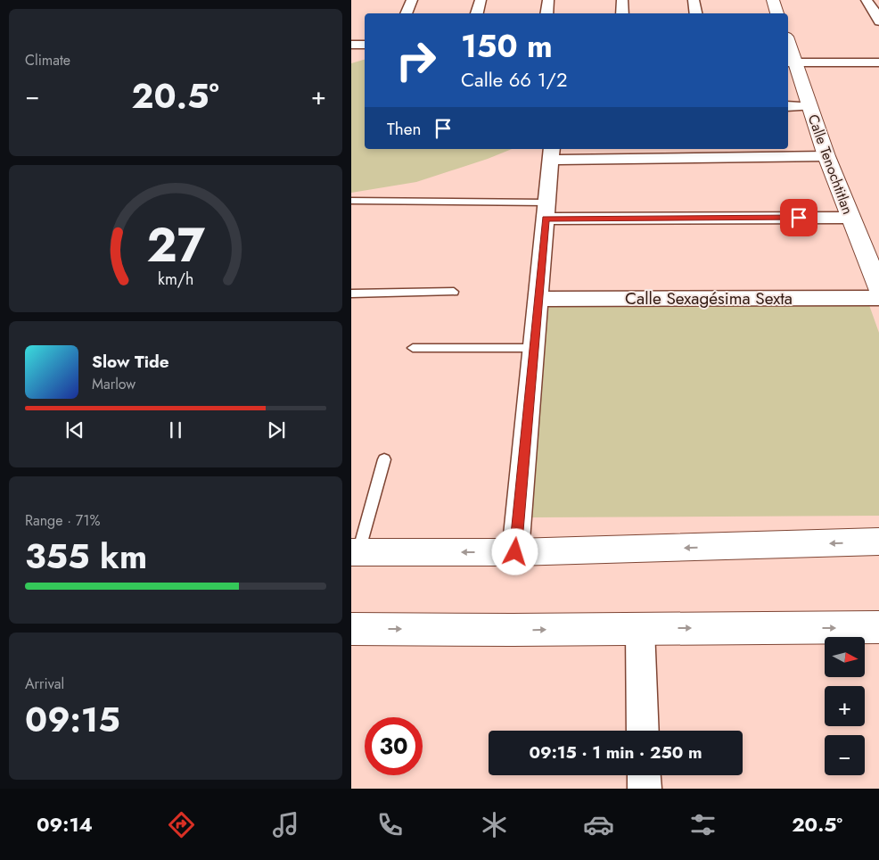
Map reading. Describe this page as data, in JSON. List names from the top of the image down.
{
  "streets": {
    "main road": ["Calle Tenochtitlan"],
    "street": ["Calle Sexagésima Sexta"]
  },
  "north": "right",
  "page": {
    "tile": [
      "Climate",
      ["Range · 71%", "355 km"],
      ["Arrival", "09:15"]
    ],
    "turn": ["150 m", "Calle 66 1/2"],
    "heat": ["−", "20.5°", "+"],
    "then": "Then",
    "song": ["Slow Tide", "Marlow"],
    "map_buttons": ["+", "−"],
    "limit": "30",
    "trip": "09:15 · 1 min · 250 m",
    "tabs": ["09:14", "20.5°"],
    "gauge": ["27", "km/h"]
  }
}
